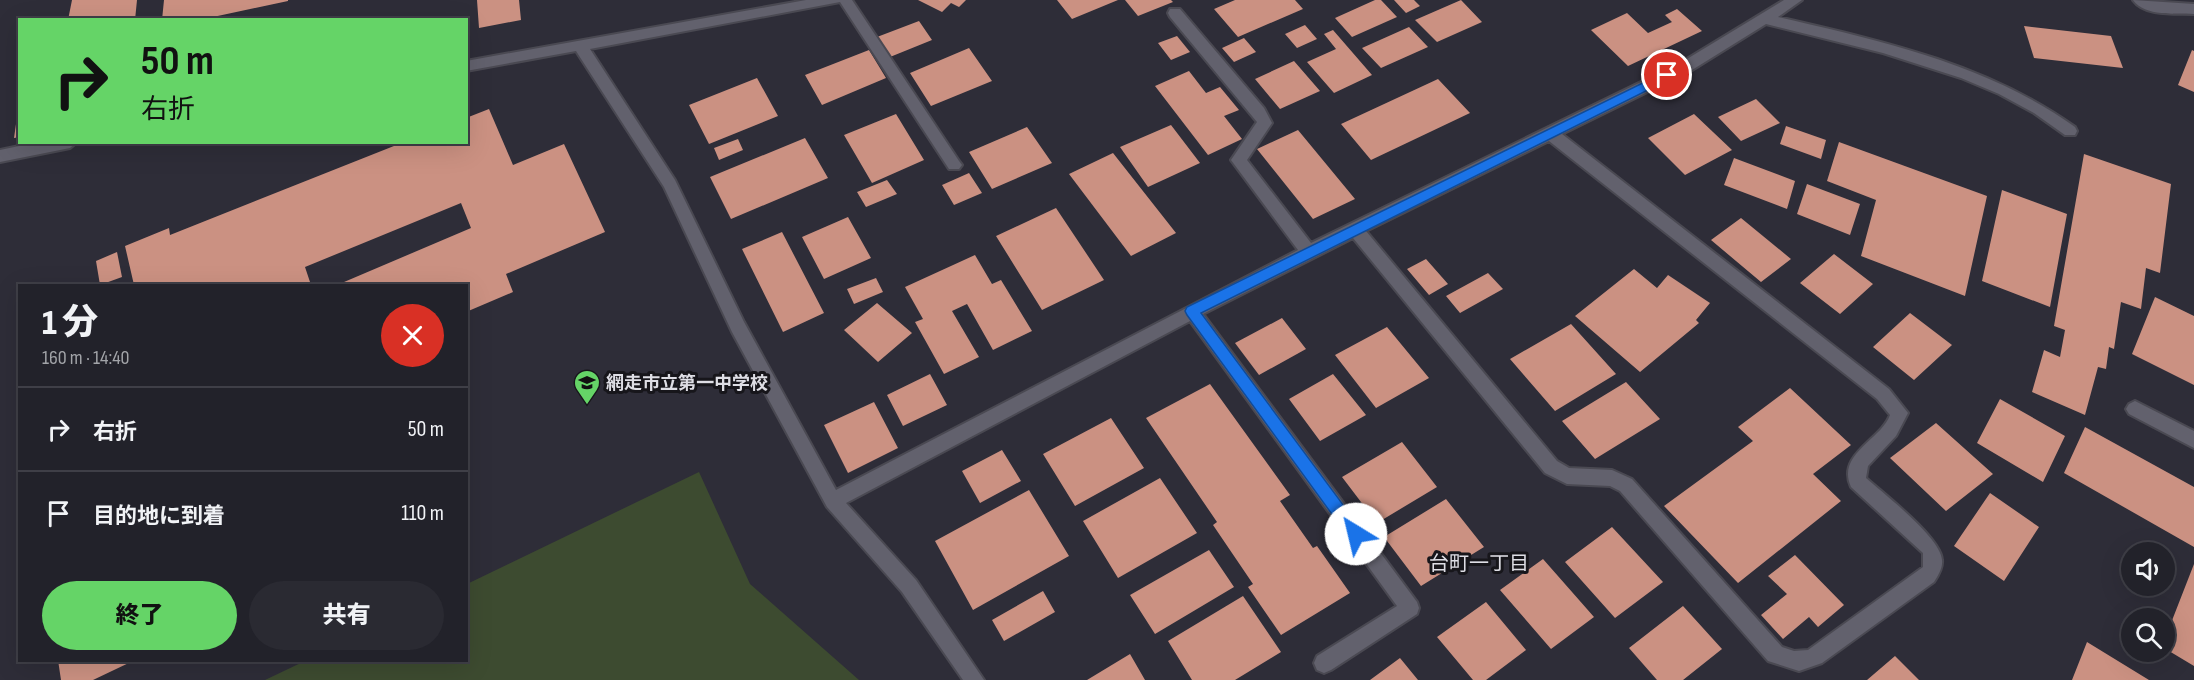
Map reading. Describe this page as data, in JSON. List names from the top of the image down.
{
  "districts": ["台町一丁目"],
  "places": {
    "school or university": ["網走市立第一中学校"]
  },
  "page": {
    "turn": ["50 m", "右折"],
    "heading": ["1 分", "160 m · 14:40"],
    "list": [
      {
        "name": "右折",
        "value": "50 m"
      },
      {
        "name": "目的地に到着",
        "value": "110 m"
      }
    ],
    "buttons": ["終了", "共有"]
  }
}
